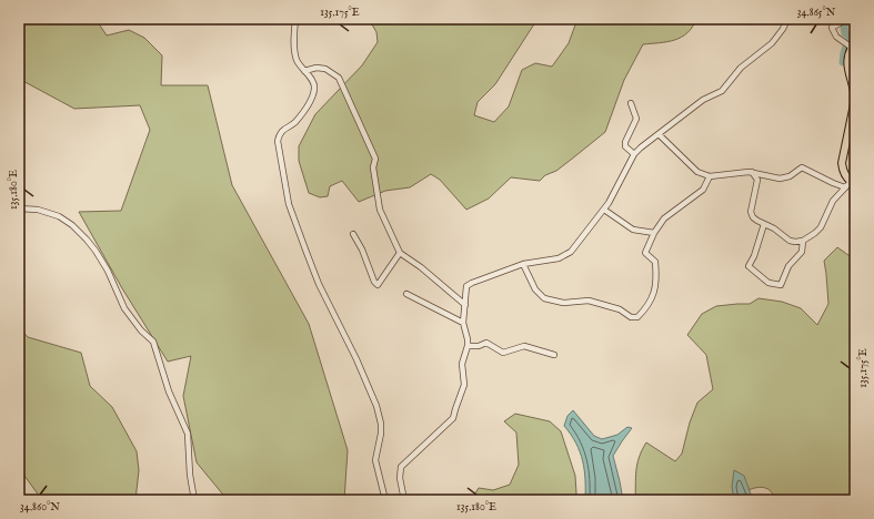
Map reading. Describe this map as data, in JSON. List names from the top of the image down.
{
  "coordinates": [
    "135.175°E",
    "34.865°N",
    "135.180°E",
    "34.860°N"
  ]
}
